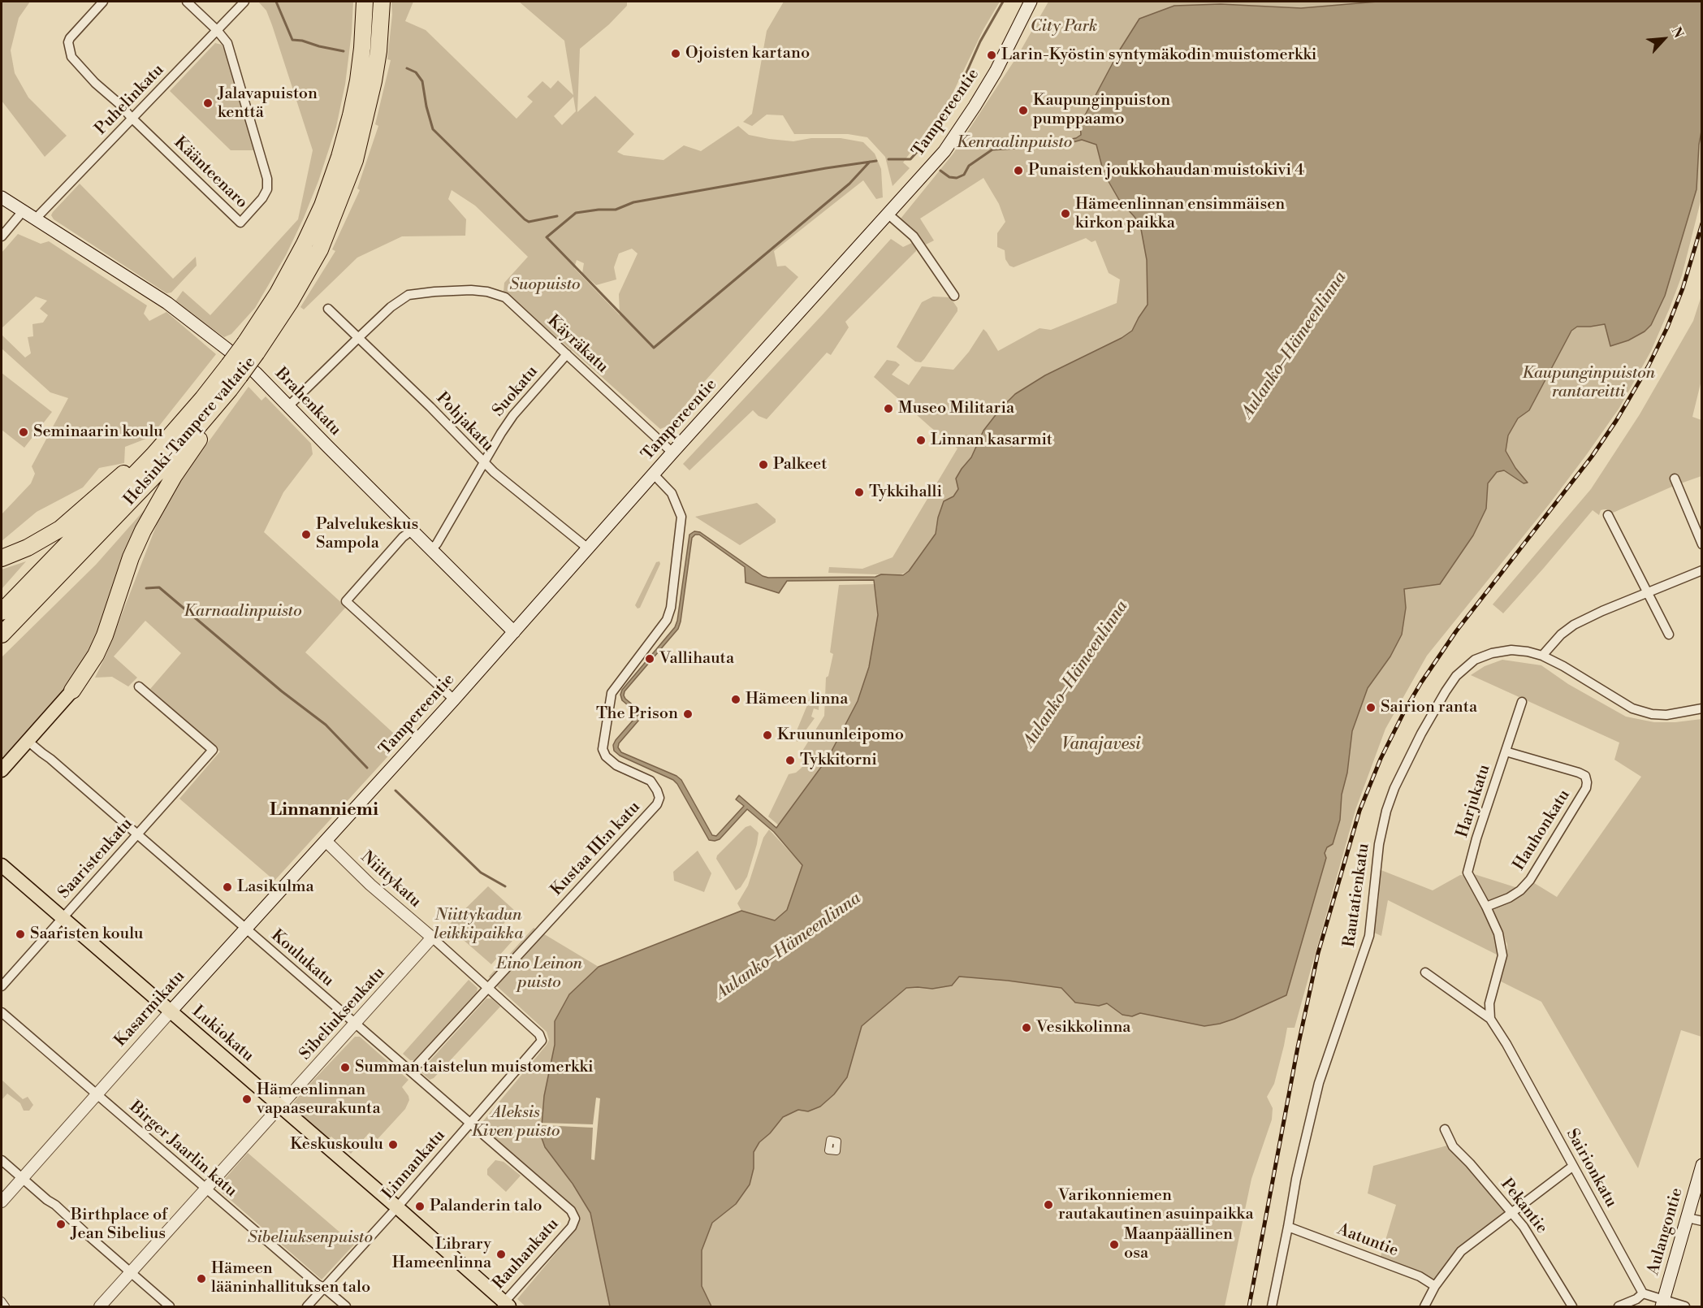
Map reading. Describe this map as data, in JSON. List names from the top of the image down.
{
  "streets": {
    "highway": ["Helsinki-Tampere valtatie"],
    "main road": [
      "Tampereentie",
      "Brahenkatu",
      "Kasarmikatu",
      "Lukiokatu",
      "Aulangontie"
    ],
    "street": [
      "Puhelinkatu",
      "Käänteenaro",
      "Käyräkatu",
      "Suokatu",
      "Pohjakatu",
      "Harjukatu",
      "Hauhonkatu",
      "Kustaa III:n katu",
      "Saaristenkatu",
      "Niittykatu",
      "Rautatienkatu",
      "Koulukatu",
      "Sibeliuksenkatu",
      "Birger Jaarlin katu",
      "Linnankatu",
      "Sairionkatu",
      "Pekantie",
      "Aatuntie",
      "Rauhankatu"
    ]
  },
  "crossings": [
    ["Puhelinkatu", "Käänteenaro"],
    ["Puhelinkatu", "Brahenkatu"],
    ["Tampereentie", "Käyräkatu"],
    ["Tampereentie", "Brahenkatu"],
    ["Tampereentie", "Pohjakatu"],
    ["Tampereentie", "Kustaa III:n katu"],
    ["Tampereentie", "Niittykatu"],
    ["Tampereentie", "Kasarmikatu"],
    ["Käyräkatu", "Suokatu"],
    ["Käyräkatu", "Brahenkatu"],
    ["Käyräkatu", "Pohjakatu"],
    ["Suokatu", "Brahenkatu"],
    ["Suokatu", "Pohjakatu"],
    ["Harjukatu", "Hauhonkatu"],
    ["Kustaa III:n katu", "Niittykatu"],
    ["Kustaa III:n katu", "Koulukatu"],
    ["Saaristenkatu", "Koulukatu"],
    ["Saaristenkatu", "Lukiokatu"],
    ["Niittykatu", "Kasarmikatu"],
    ["Niittykatu", "Sibeliuksenkatu"],
    ["Niittykatu", "Linnankatu"],
    ["Rautatienkatu", "Aatuntie"],
    ["Koulukatu", "Kasarmikatu"],
    ["Koulukatu", "Sibeliuksenkatu"],
    ["Koulukatu", "Linnankatu"],
    ["Koulukatu", "Rauhankatu"],
    ["Kasarmikatu", "Lukiokatu"],
    ["Kasarmikatu", "Birger Jaarlin katu"],
    ["Sibeliuksenkatu", "Lukiokatu"],
    ["Sibeliuksenkatu", "Birger Jaarlin katu"],
    ["Lukiokatu", "Linnankatu"],
    ["Lukiokatu", "Rauhankatu"],
    ["Birger Jaarlin katu", "Linnankatu"]
  ],
  "districts": ["Linnanniemi"],
  "water": ["Aulanko–Hämeenlinna", "Vanajavesi"],
  "parks": [
    "City Park",
    "Kenraalinpuisto",
    "Suopuisto",
    "Kaupunginpuiston rantareitti",
    "Karnaalinpuisto",
    "Niittykadun leikkipaikka",
    "Eino Leinon puisto",
    "Aleksis Kiven puisto",
    "Sibeliuksenpuisto"
  ],
  "places": [
    "Ojoisten kartano",
    "Larin-Kyöstin syntymäkodin muistomerkki",
    "Jalavapuiston kenttä",
    "Kaupunginpuiston pumppaamo",
    "Punaisten joukkohaudan muistokivi 4",
    "Hämeenlinnan ensimmäisen kirkon paikka",
    "Museo Militaria",
    "Seminaarin koulu",
    "Linnan kasarmit",
    "Palkeet",
    "Tykkihalli",
    "Palvelukeskus Sampola",
    "Vallihauta",
    "Hämeen linna",
    "Sairion ranta",
    "The Prison",
    "Kruununleipomo",
    "Tykkitorni",
    "Lasikulma",
    "Saaristen koulu",
    "Vesikkolinna",
    "Summan taistelun muistomerkki",
    "Hämeenlinnan vapaaseurakunta",
    "Keskuskoulu",
    "Varikonniemen rautakautinen asuinpaikka",
    "Palanderin talo",
    "Birthplace of Jean Sibelius",
    "Maanpäällinen osa",
    "Library Hameenlinna",
    "Hämeen lääninhallituksen talo"
  ],
  "north": "top right"
}
